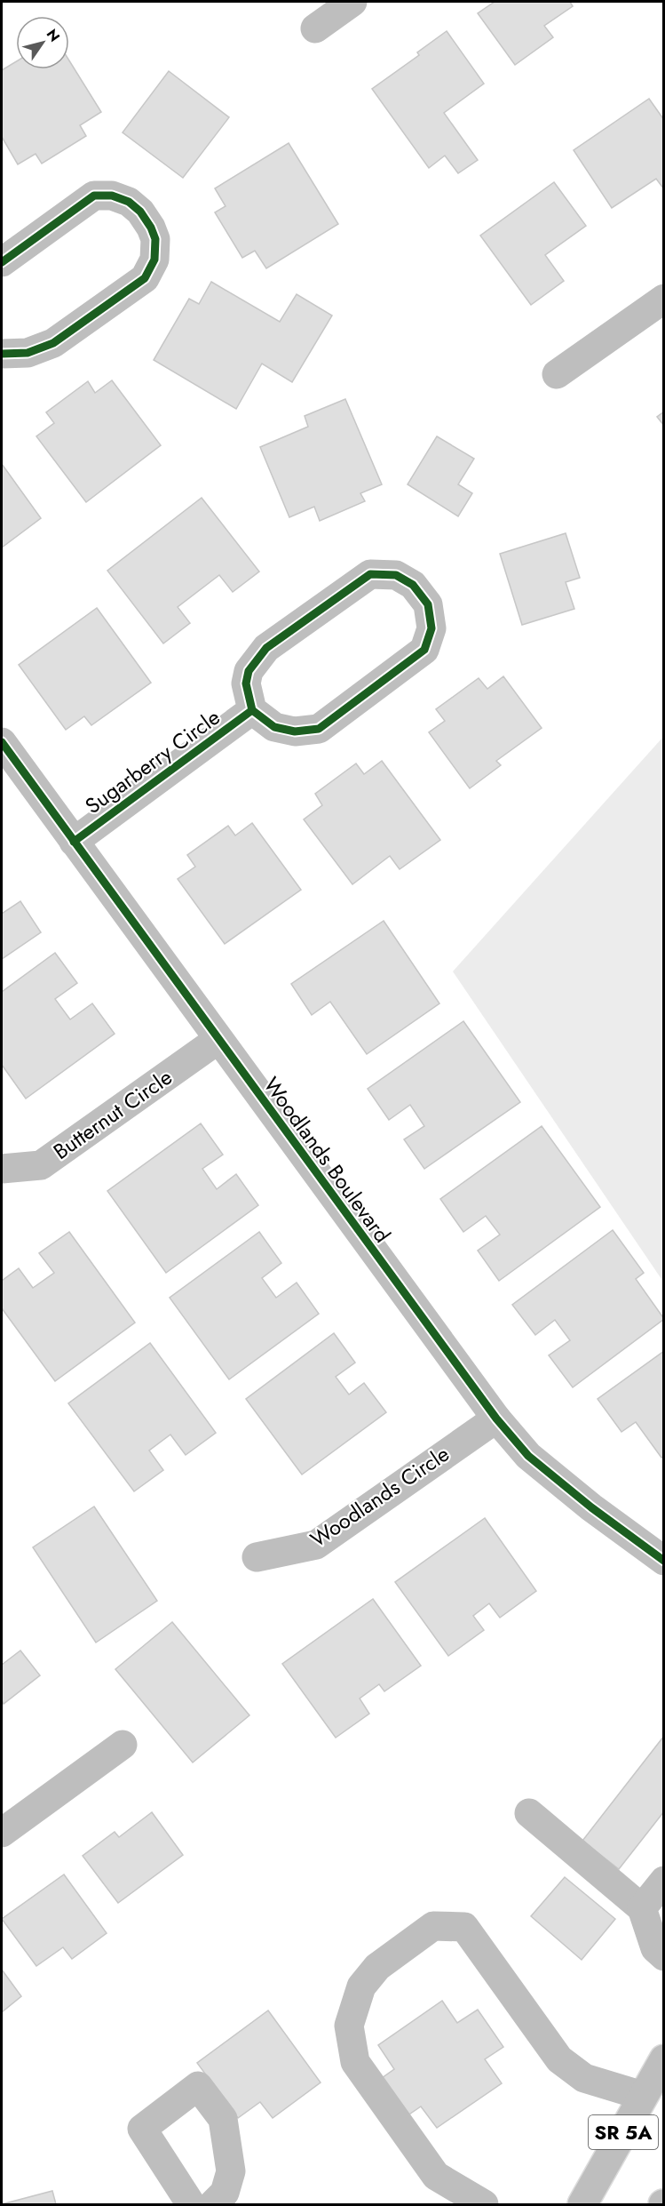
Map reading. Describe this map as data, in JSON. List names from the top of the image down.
{
  "streets": {
    "street": [
      "Sugarberry Circle",
      "Butternut Circle",
      "Woodlands Boulevard",
      "Woodlands Circle",
      "SR 5A"
    ]
  },
  "crossings": [
    ["Sugarberry Circle", "Woodlands Boulevard"],
    ["Butternut Circle", "Woodlands Boulevard"],
    ["Woodlands Boulevard", "Woodlands Circle"]
  ],
  "north": "top right"
}
